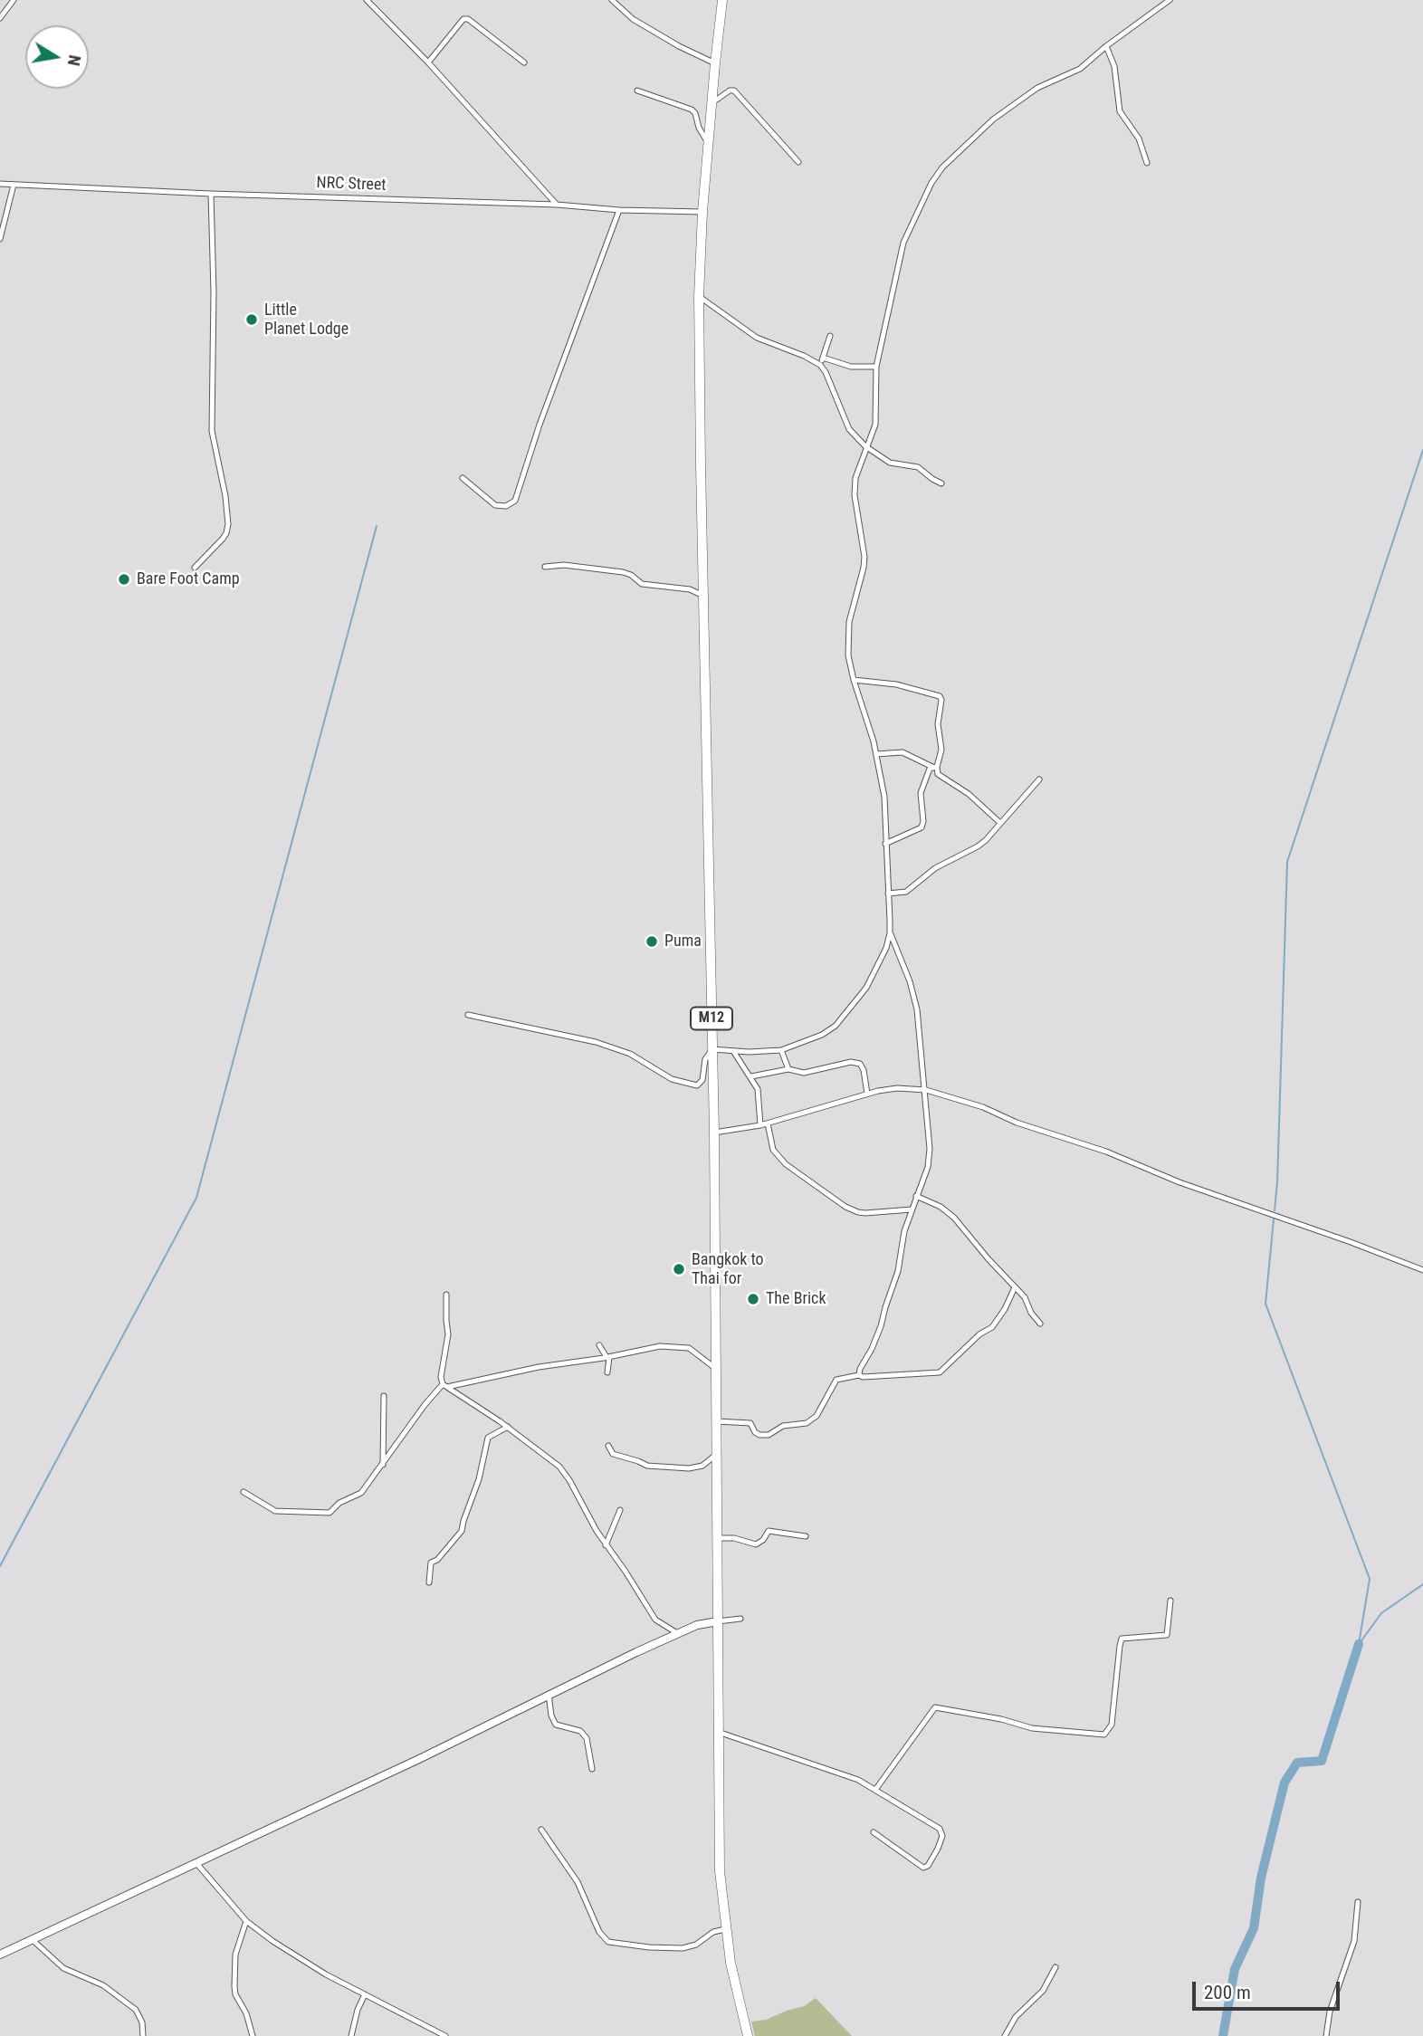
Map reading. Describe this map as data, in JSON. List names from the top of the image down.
{
  "streets": {
    "highway": ["M12"],
    "street": ["NRC Street"]
  },
  "crossings": [
    ["NRC Street", "M12"]
  ],
  "places": [
    "Little Planet Lodge",
    "Bare Foot Camp",
    "Puma",
    "Bangkok to Thai for",
    "The Brick"
  ],
  "scale_bar": "200 m",
  "north": "right"
}
